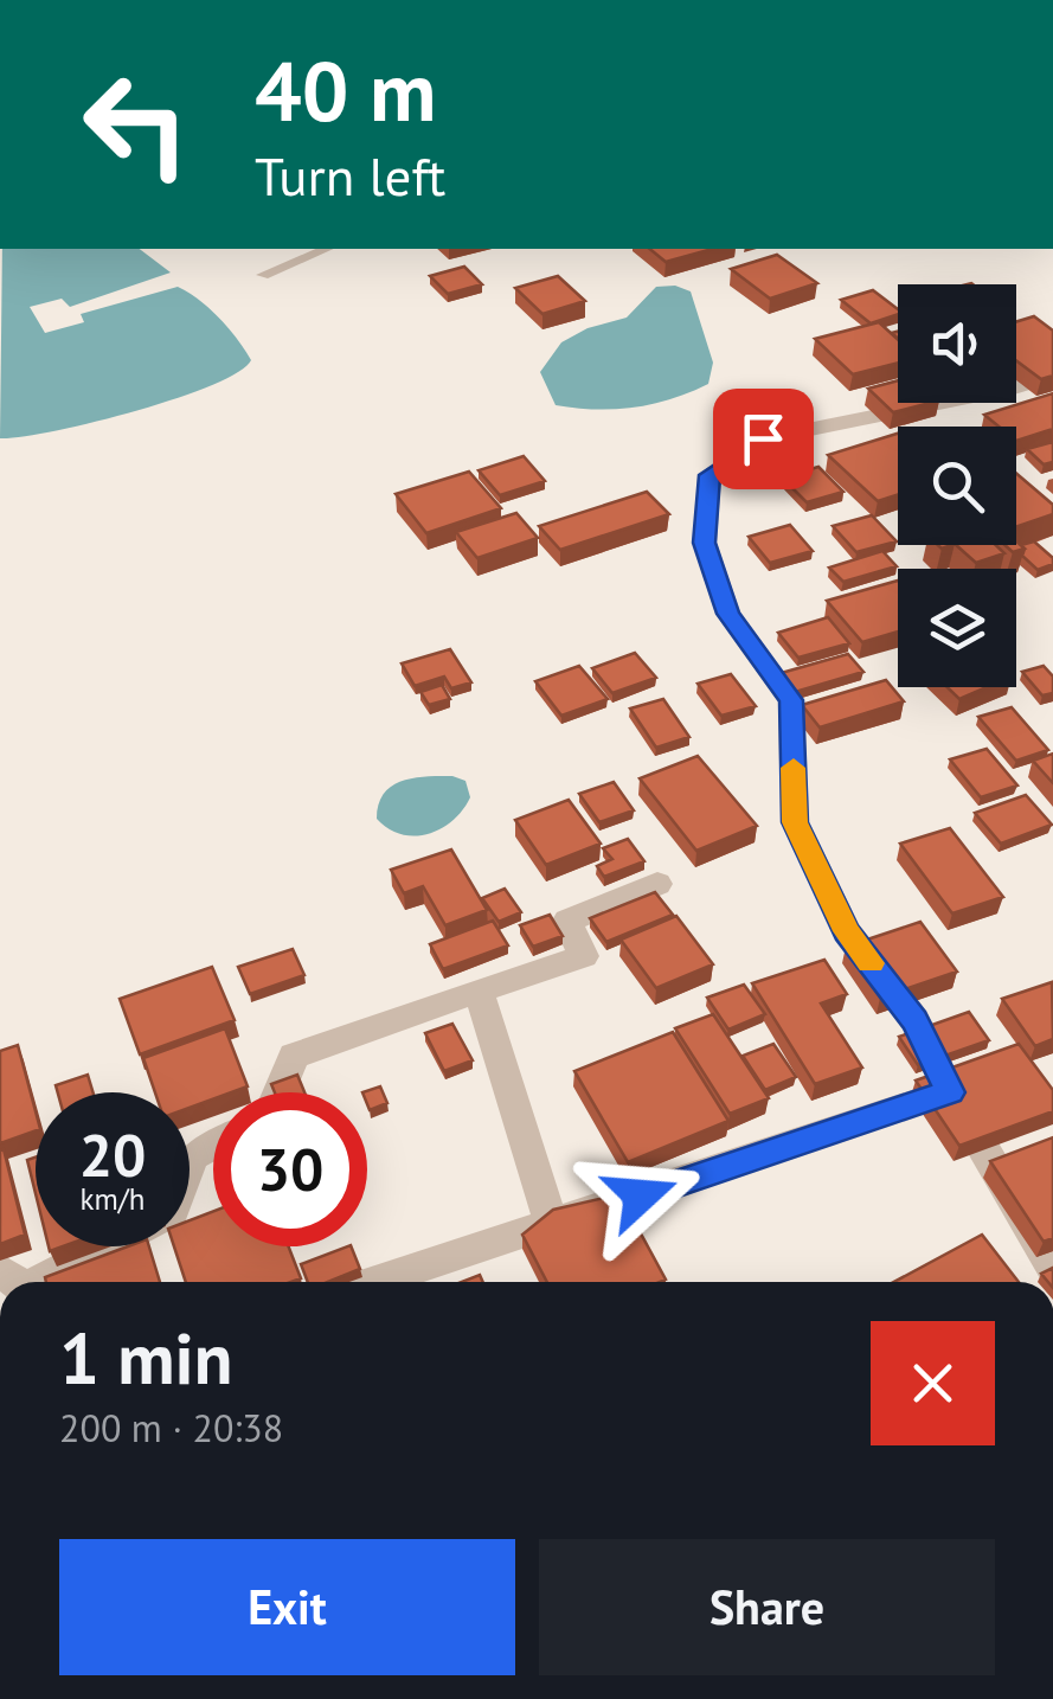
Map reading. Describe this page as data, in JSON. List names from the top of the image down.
{
  "page": {
    "turn": ["40 m", "Turn left"],
    "speed": "20 km/h",
    "limit": "30",
    "heading": ["1 min", "200 m · 20:38"],
    "buttons": ["Exit", "Share"]
  }
}
